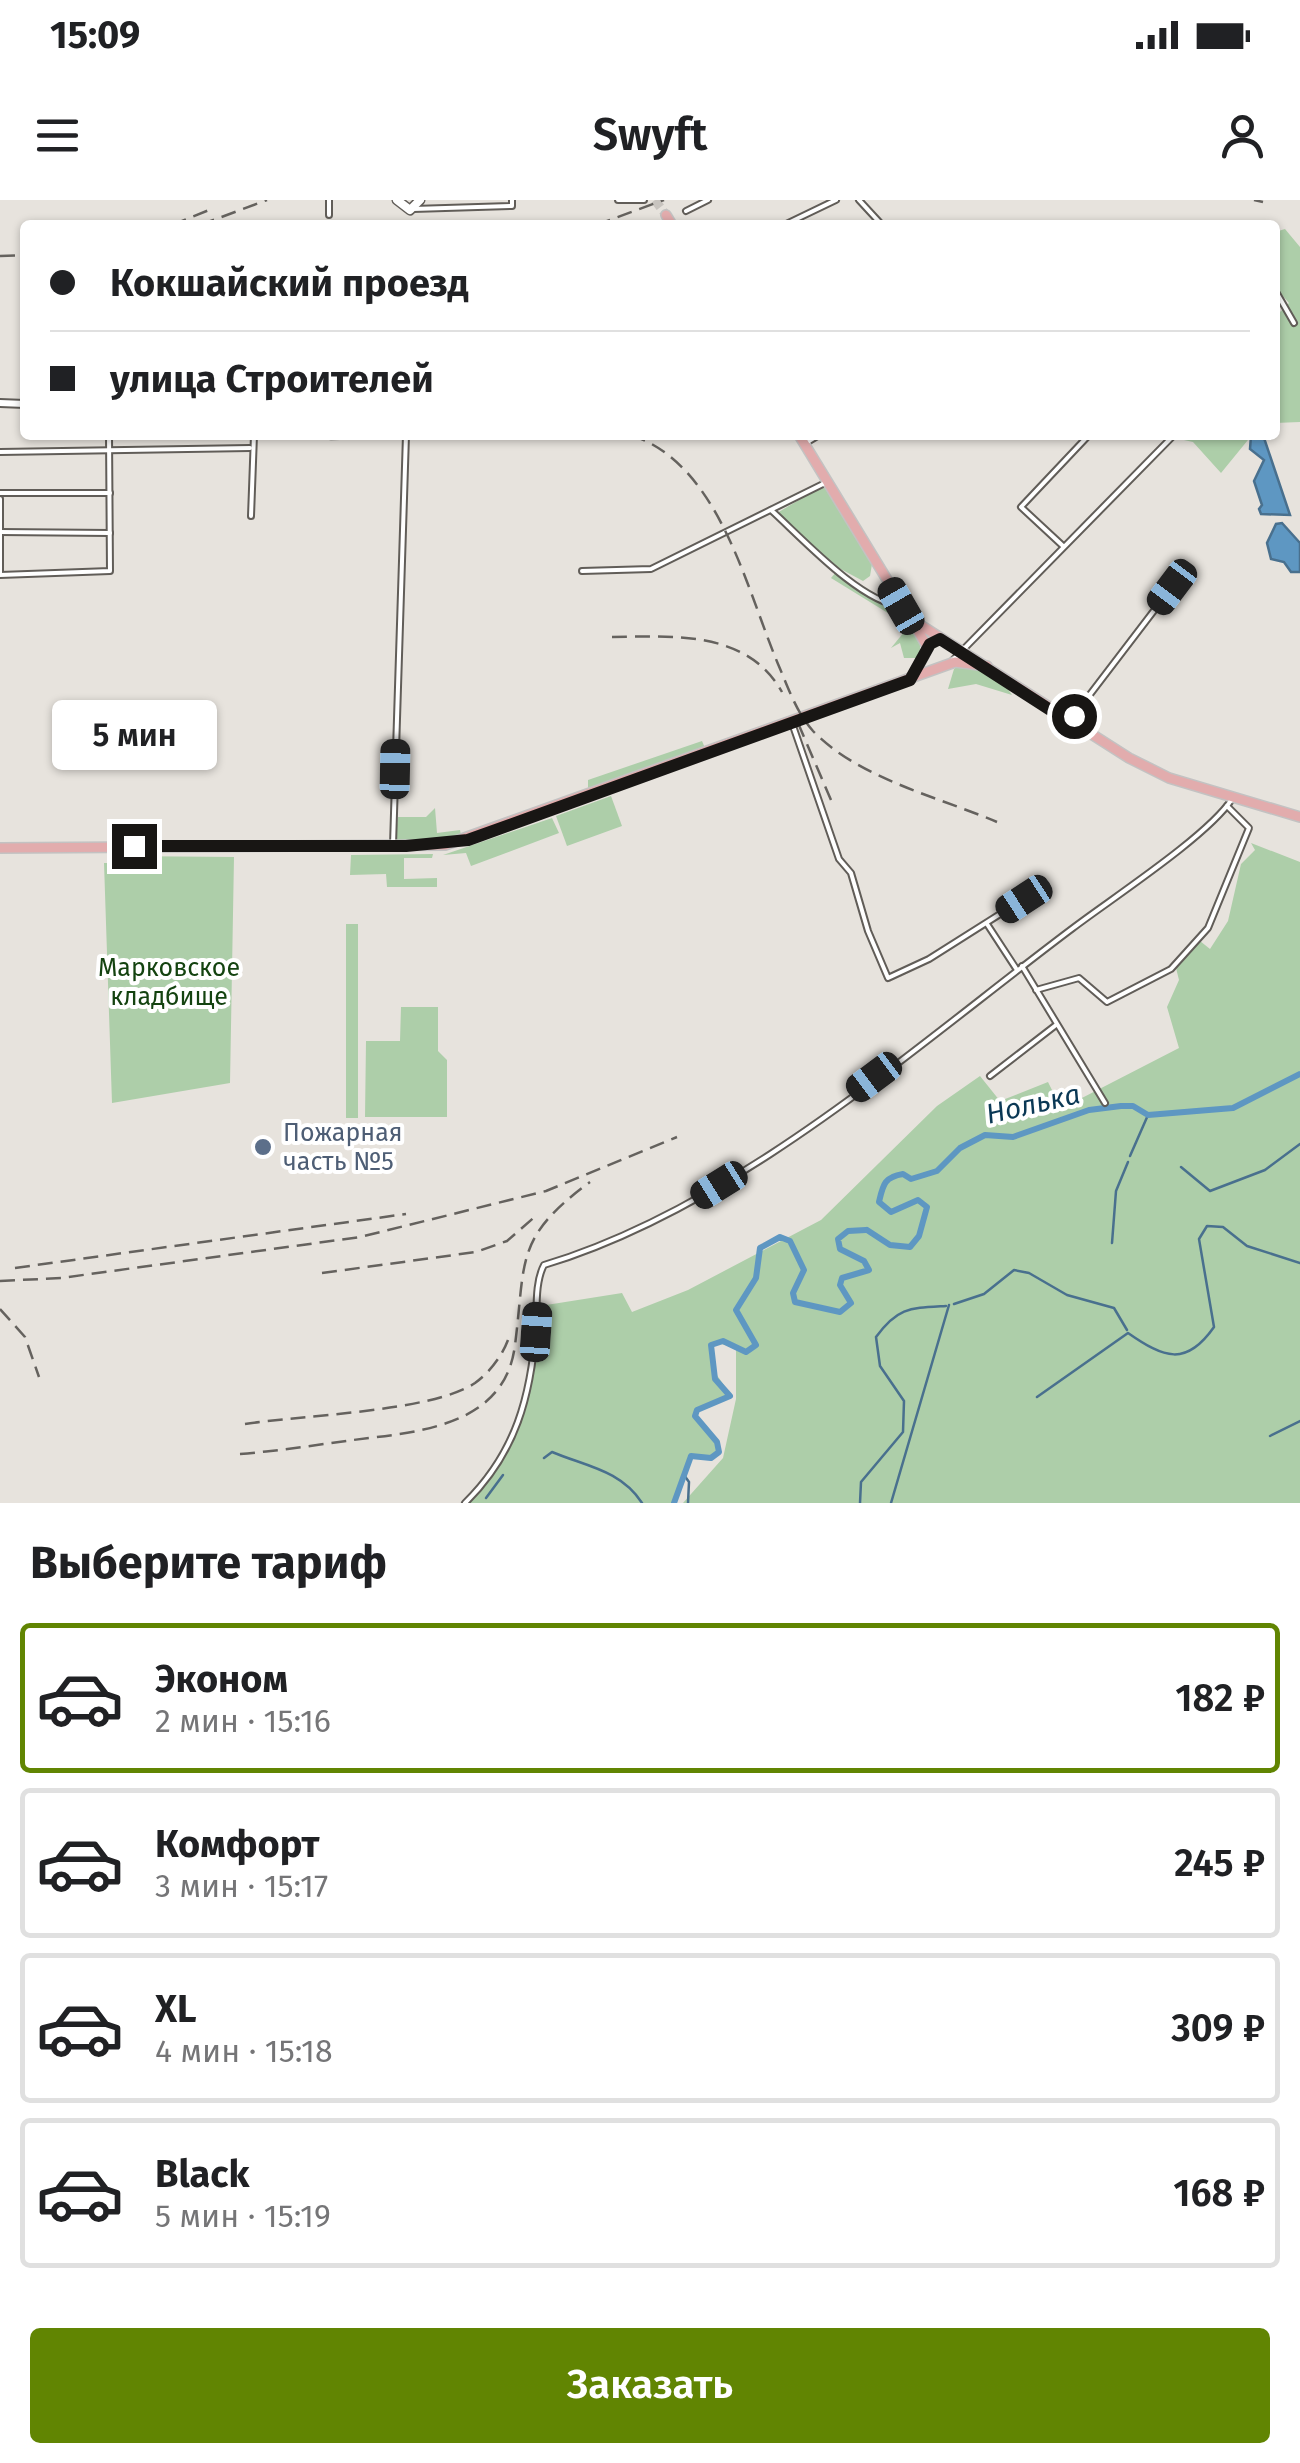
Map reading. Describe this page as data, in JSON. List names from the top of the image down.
{
  "water": ["Нолька"],
  "parks": ["Марковское кладбище"],
  "places": ["Пожарная часть №5"],
  "page": {
    "status": "15:09",
    "header": "Swyft",
    "banner": ["Кокшайский проезд", "улица Строителей"],
    "bubble": "5 мин",
    "heading": "Выберите тариф",
    "list": [
      {
        "name": "Эконом",
        "note": "2 мин · 15:16",
        "value": "182 ₽"
      },
      {
        "name": "Комфорт",
        "note": "3 мин · 15:17",
        "value": "245 ₽"
      },
      {
        "name": "XL",
        "note": "4 мин · 15:18",
        "value": "309 ₽"
      },
      {
        "name": "Black",
        "note": "5 мин · 15:19",
        "value": "168 ₽"
      }
    ],
    "buttons": "Заказать"
  }
}
